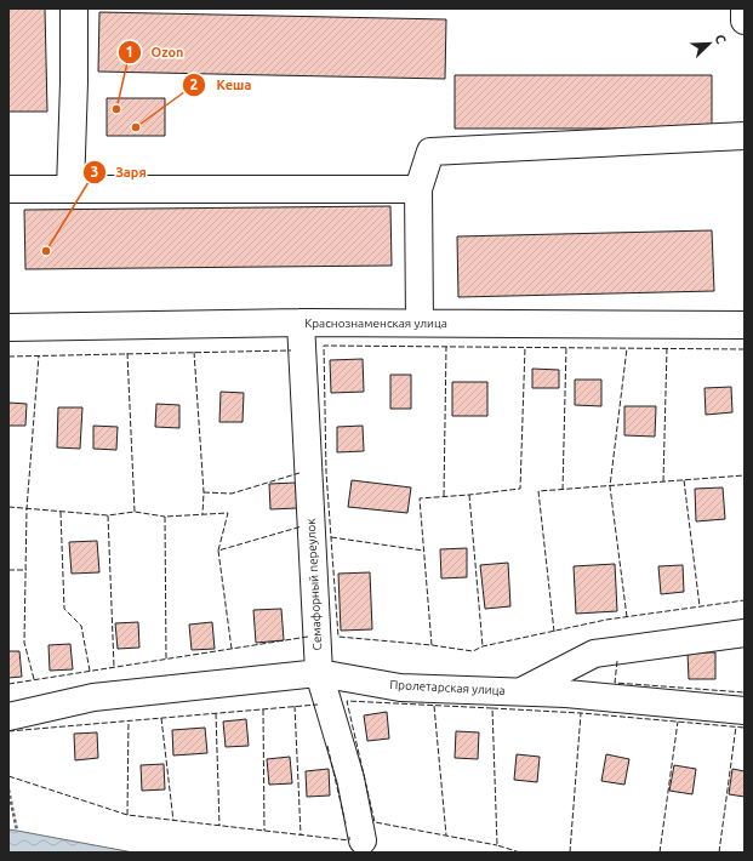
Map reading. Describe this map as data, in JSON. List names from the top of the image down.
{
  "streets": {
    "street": ["Краснознаменская улица", "Семафорный переулок", "Пролетарская улица"]
  },
  "crossings": [
    ["Краснознаменская улица", "Семафорный переулок"],
    ["Семафорный переулок", "Пролетарская улица"]
  ],
  "places": ["Ozon", "Кеша", "Заря"],
  "north": "top right"
}
